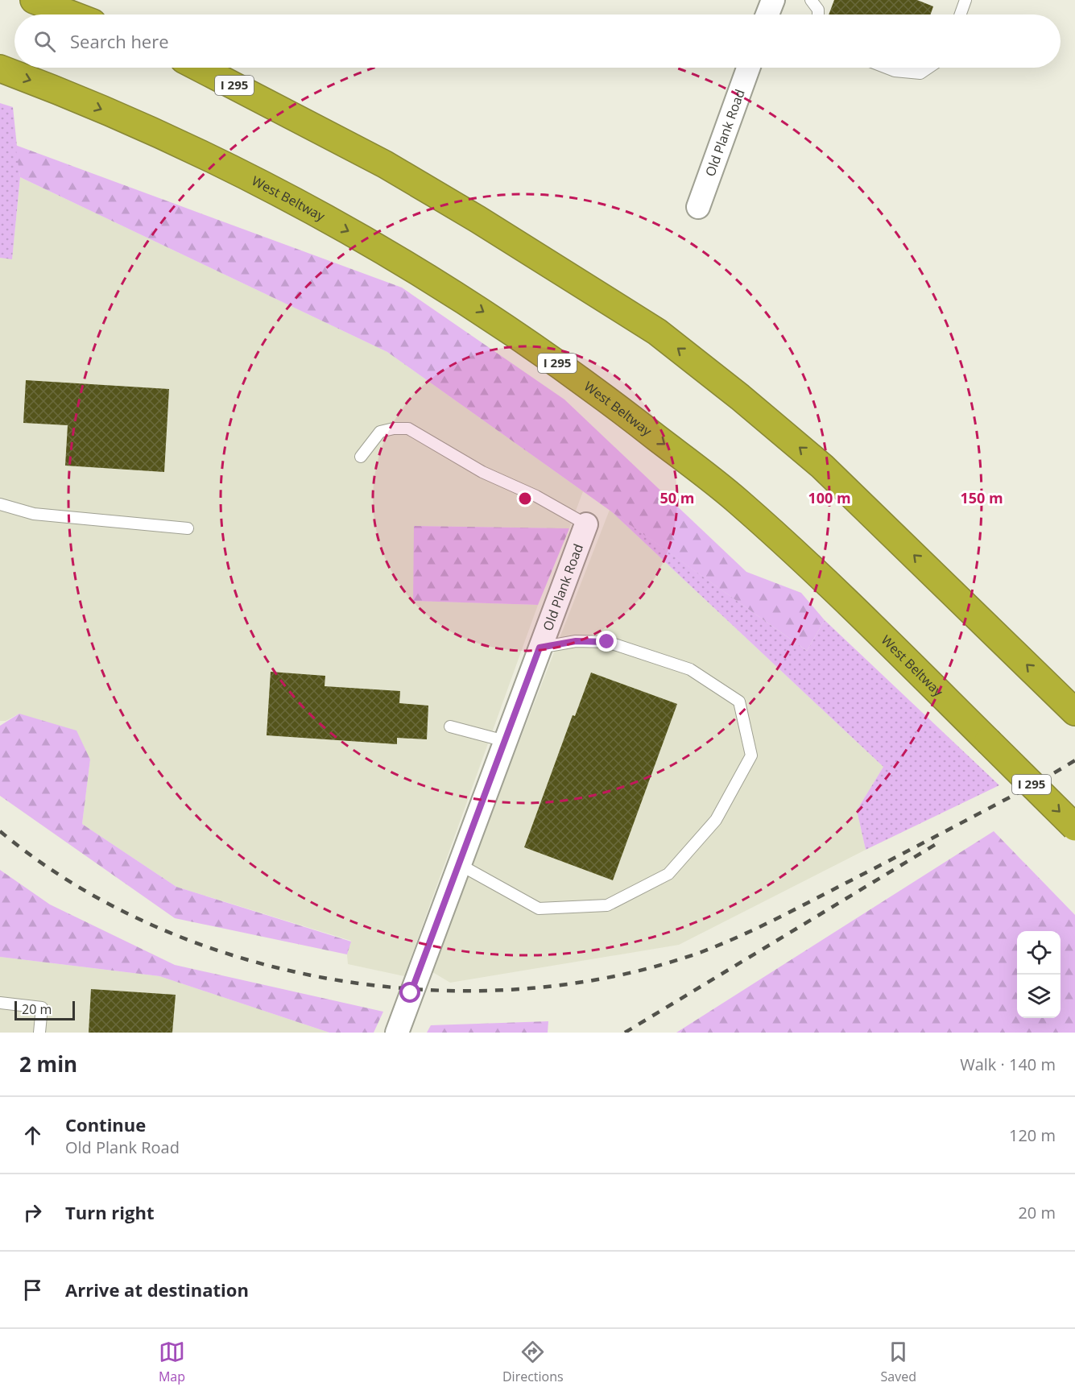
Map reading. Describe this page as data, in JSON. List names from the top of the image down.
{
  "streets": {
    "highway": ["I 295", "West Beltway"],
    "street": ["Old Plank Road"]
  },
  "scale_bar": "20 m",
  "page": {
    "search": "Search here",
    "scale": "20 m",
    "heading": ["2 min", "Walk · 140 m"],
    "list": [
      ["Continue", "Old Plank Road", "120 m"],
      ["Turn right", "20 m"],
      "Arrive at destination"
    ],
    "nav": ["Map", "Directions", "Saved"]
  },
  "rings": ["50 m", "100 m", "150 m"]
}
